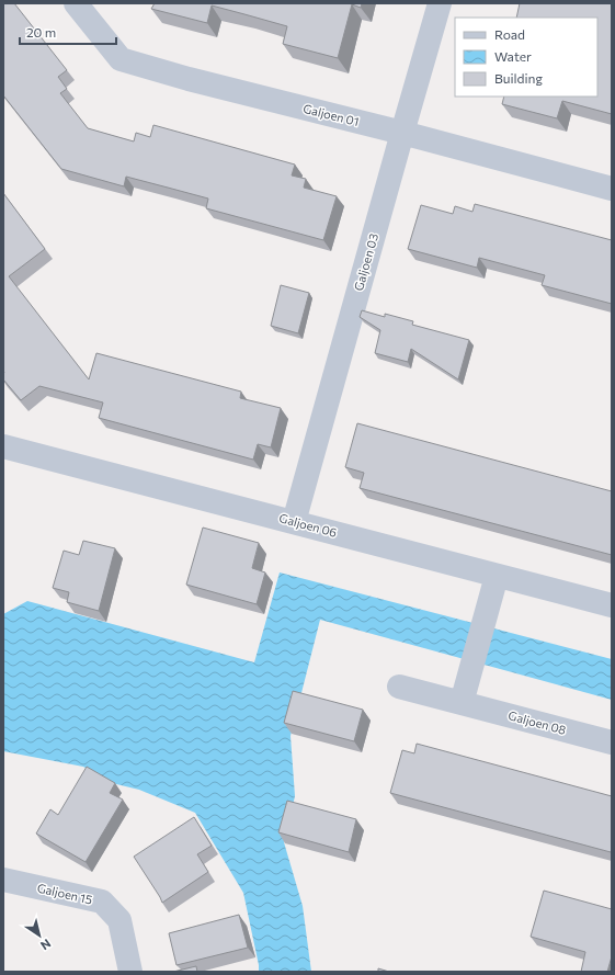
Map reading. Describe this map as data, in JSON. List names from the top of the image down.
{
  "streets": {
    "street": [
      "Galjoen 01",
      "Galjoen 03",
      "Galjoen 06",
      "Galjoen 08",
      "Galjoen 15"
    ]
  },
  "crossings": [
    ["Galjoen 01", "Galjoen 03"],
    ["Galjoen 03", "Galjoen 06"]
  ],
  "legend": ["Road", "Water", "Building"],
  "scale_bar": "20 m",
  "north": "bottom right"
}
